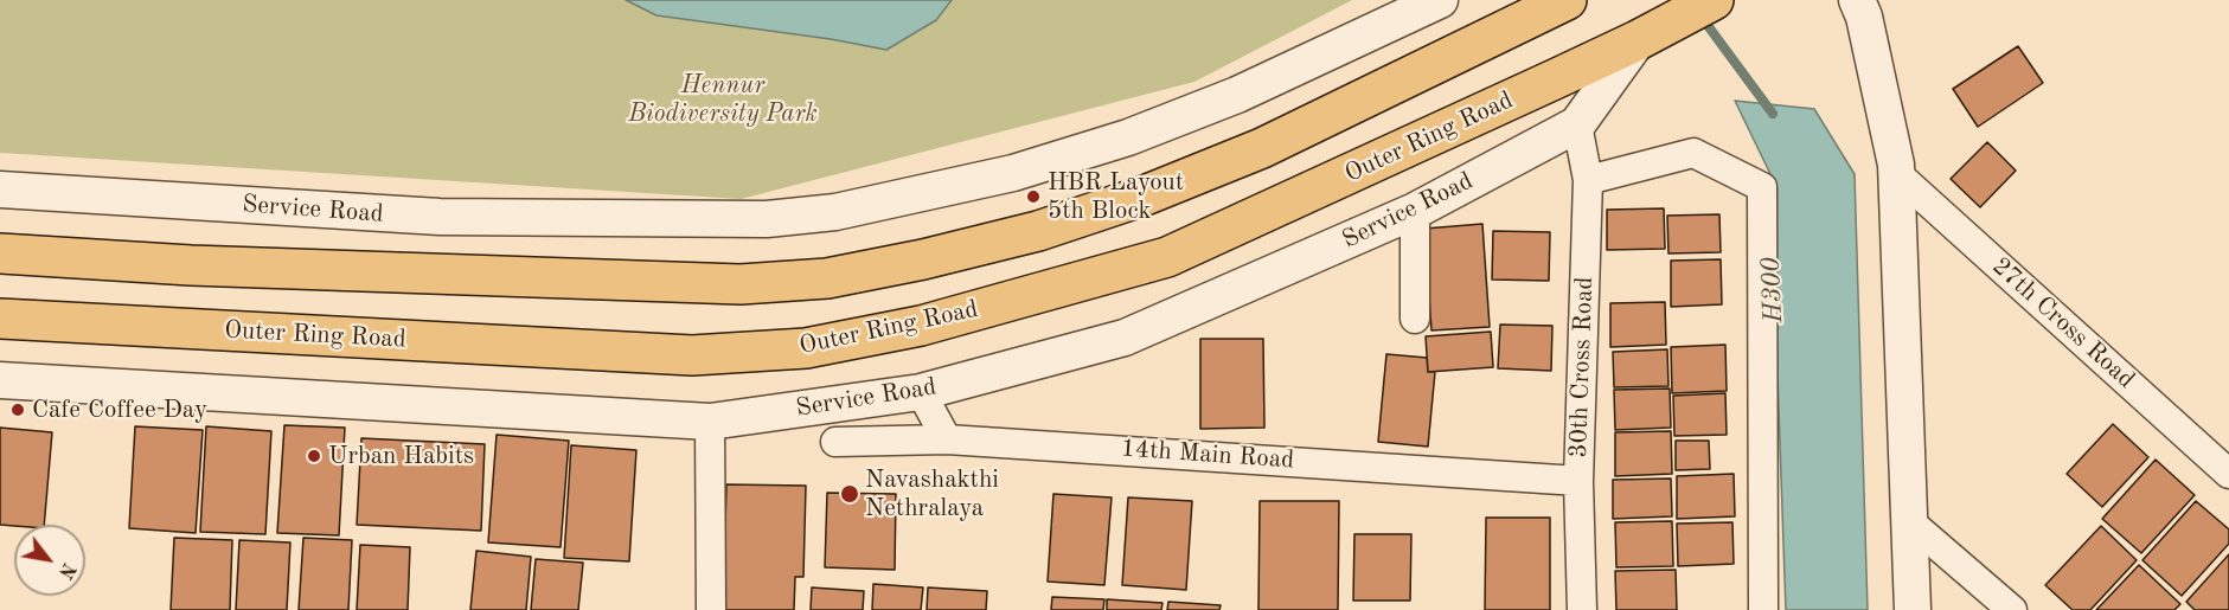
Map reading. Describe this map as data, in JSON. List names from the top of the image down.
{
  "streets": {
    "highway": ["Outer Ring Road"],
    "street": [
      "Service Road",
      "27th Cross Road",
      "30th Cross Road",
      "14th Main Road"
    ]
  },
  "crossings": [
    ["Outer Ring Road", "Service Road"],
    ["Service Road", "30th Cross Road"],
    ["30th Cross Road", "14th Main Road"]
  ],
  "water": ["H300"],
  "parks": ["Hennur Biodiversity Park"],
  "places": [
    "HBR Layout 5th Block",
    "Cafe Coffee Day",
    "Urban Habits",
    "Navashakthi Nethralaya"
  ],
  "north": "bottom right"
}
